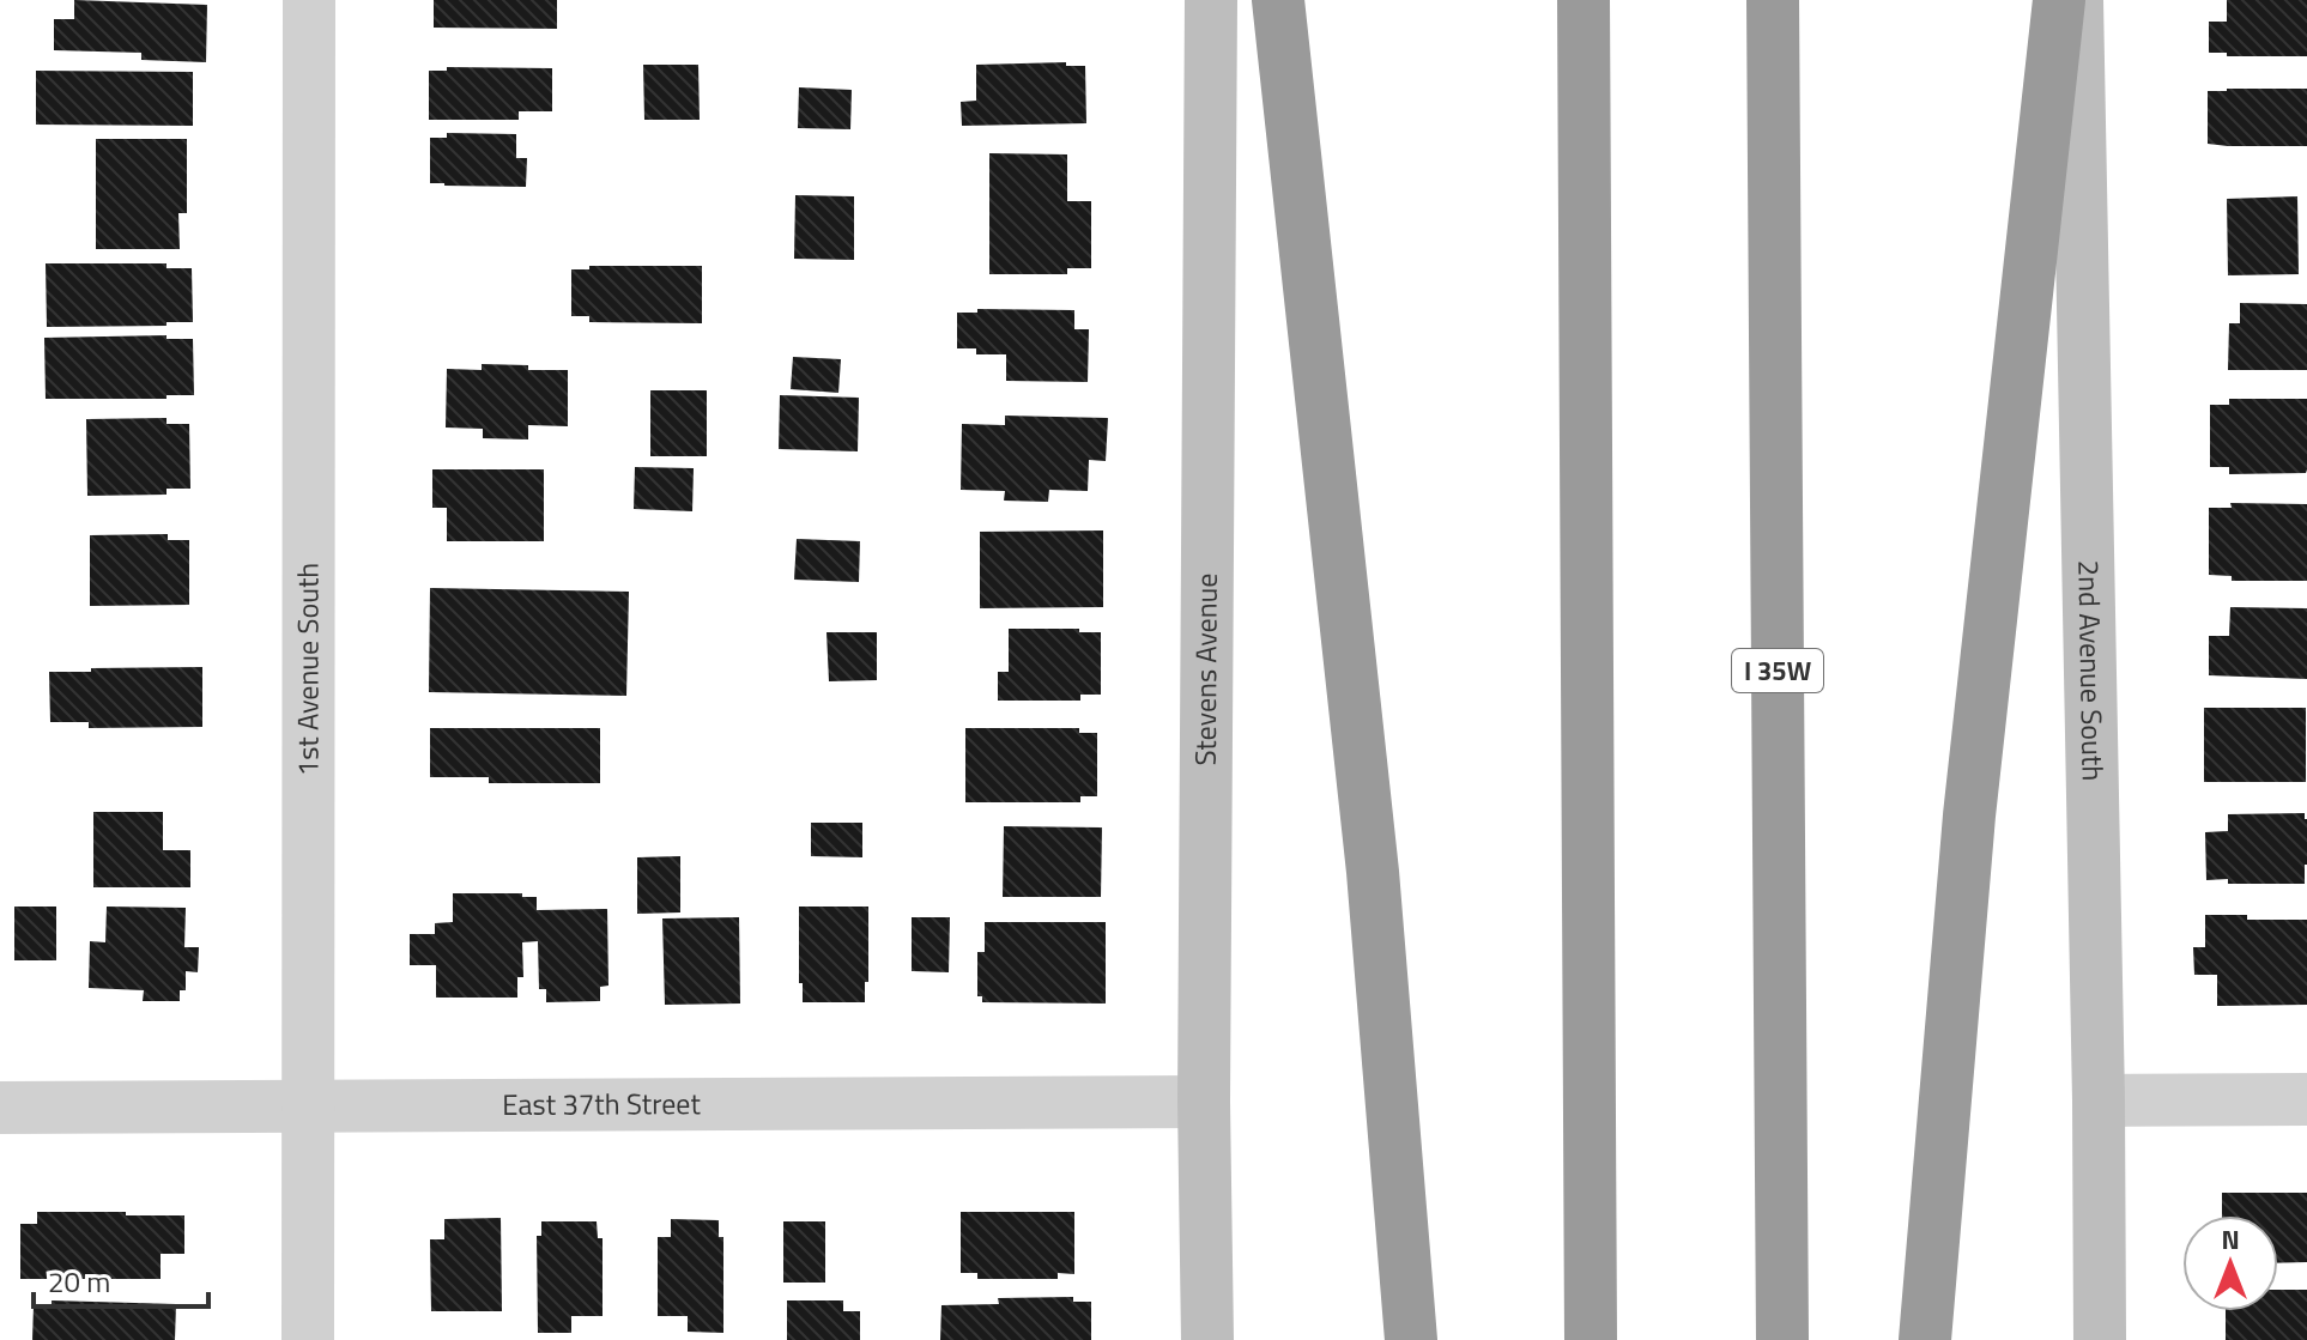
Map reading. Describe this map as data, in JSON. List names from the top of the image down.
{
  "streets": {
    "highway": ["I 35W"],
    "street": [
      "2nd Avenue South",
      "1st Avenue South",
      "Stevens Avenue",
      "East 37th Street"
    ]
  },
  "crossings": [
    ["1st Avenue South", "East 37th Street"],
    ["Stevens Avenue", "East 37th Street"]
  ],
  "scale_bar": "20 m",
  "north": "top"
}
